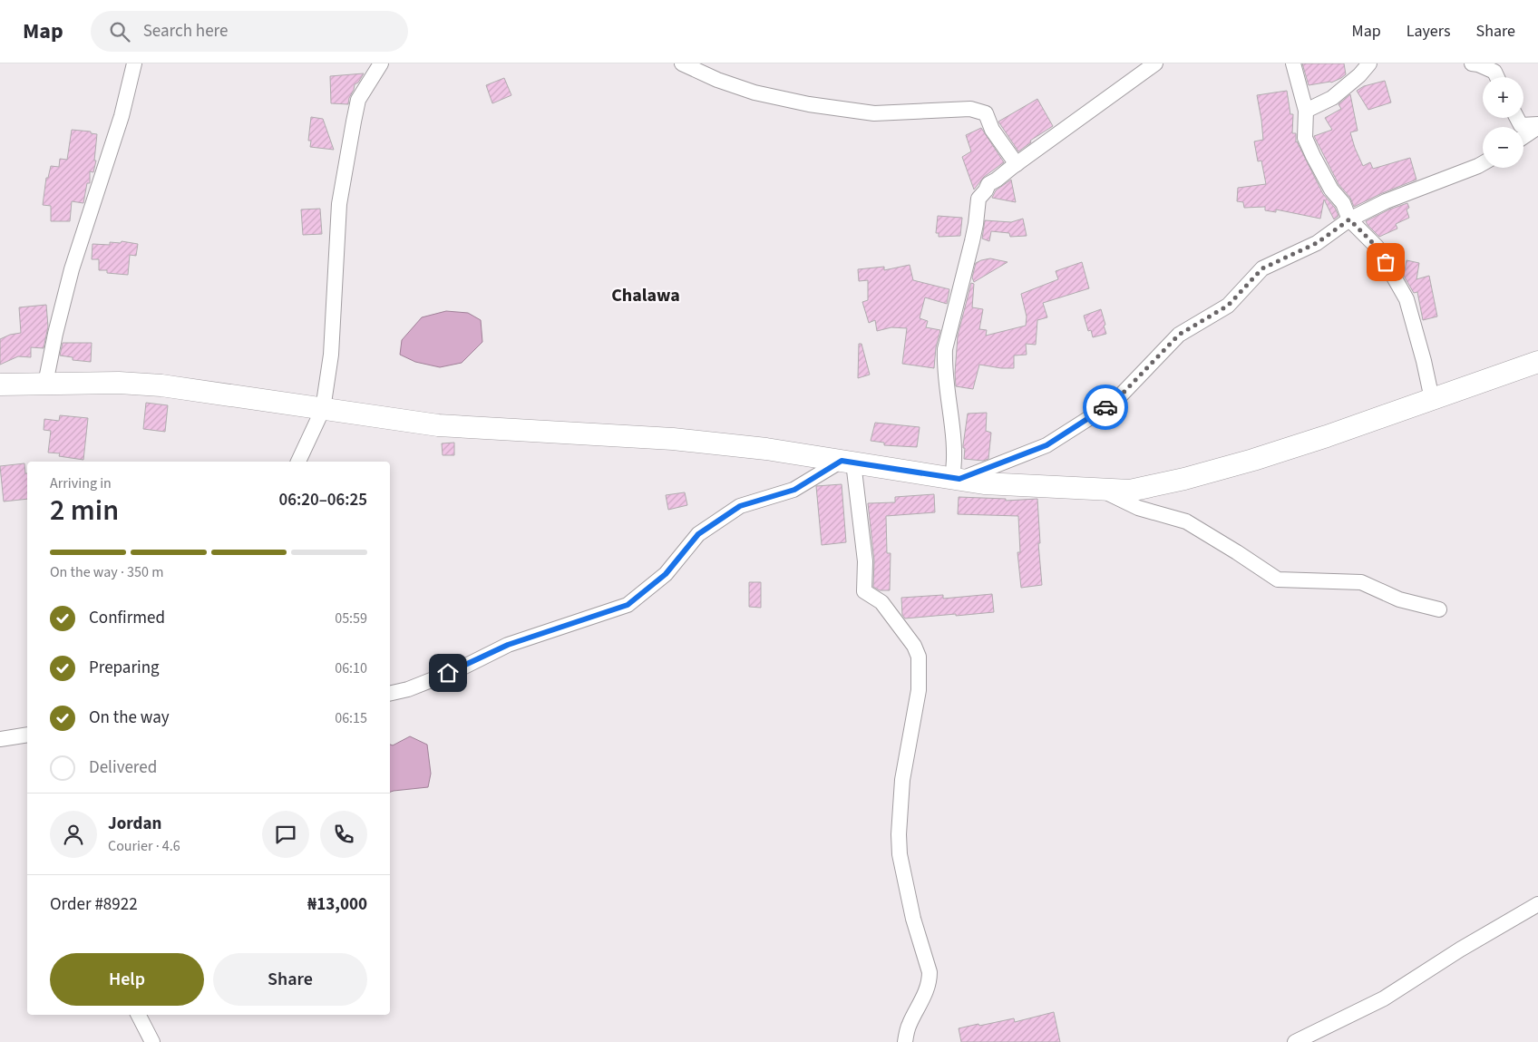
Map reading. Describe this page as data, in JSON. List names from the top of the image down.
{
  "districts": ["Chalawa"],
  "page": {
    "header": "Map",
    "search": "Search here",
    "nav": ["Map", "Layers", "Share"],
    "map_buttons": ["+", "−"],
    "heading": ["2 min", "Arriving in", "06:20–06:25"],
    "panel": [
      "Jordan",
      "Courier · 4.6",
      "Order #8922",
      "₦13,000"
    ],
    "bar": "On the way · 350 m",
    "list": [
      ["Confirmed", "05:59"],
      ["Preparing", "06:10"],
      ["On the way", "06:15"],
      "Delivered"
    ],
    "buttons": ["Help", "Share"]
  }
}
